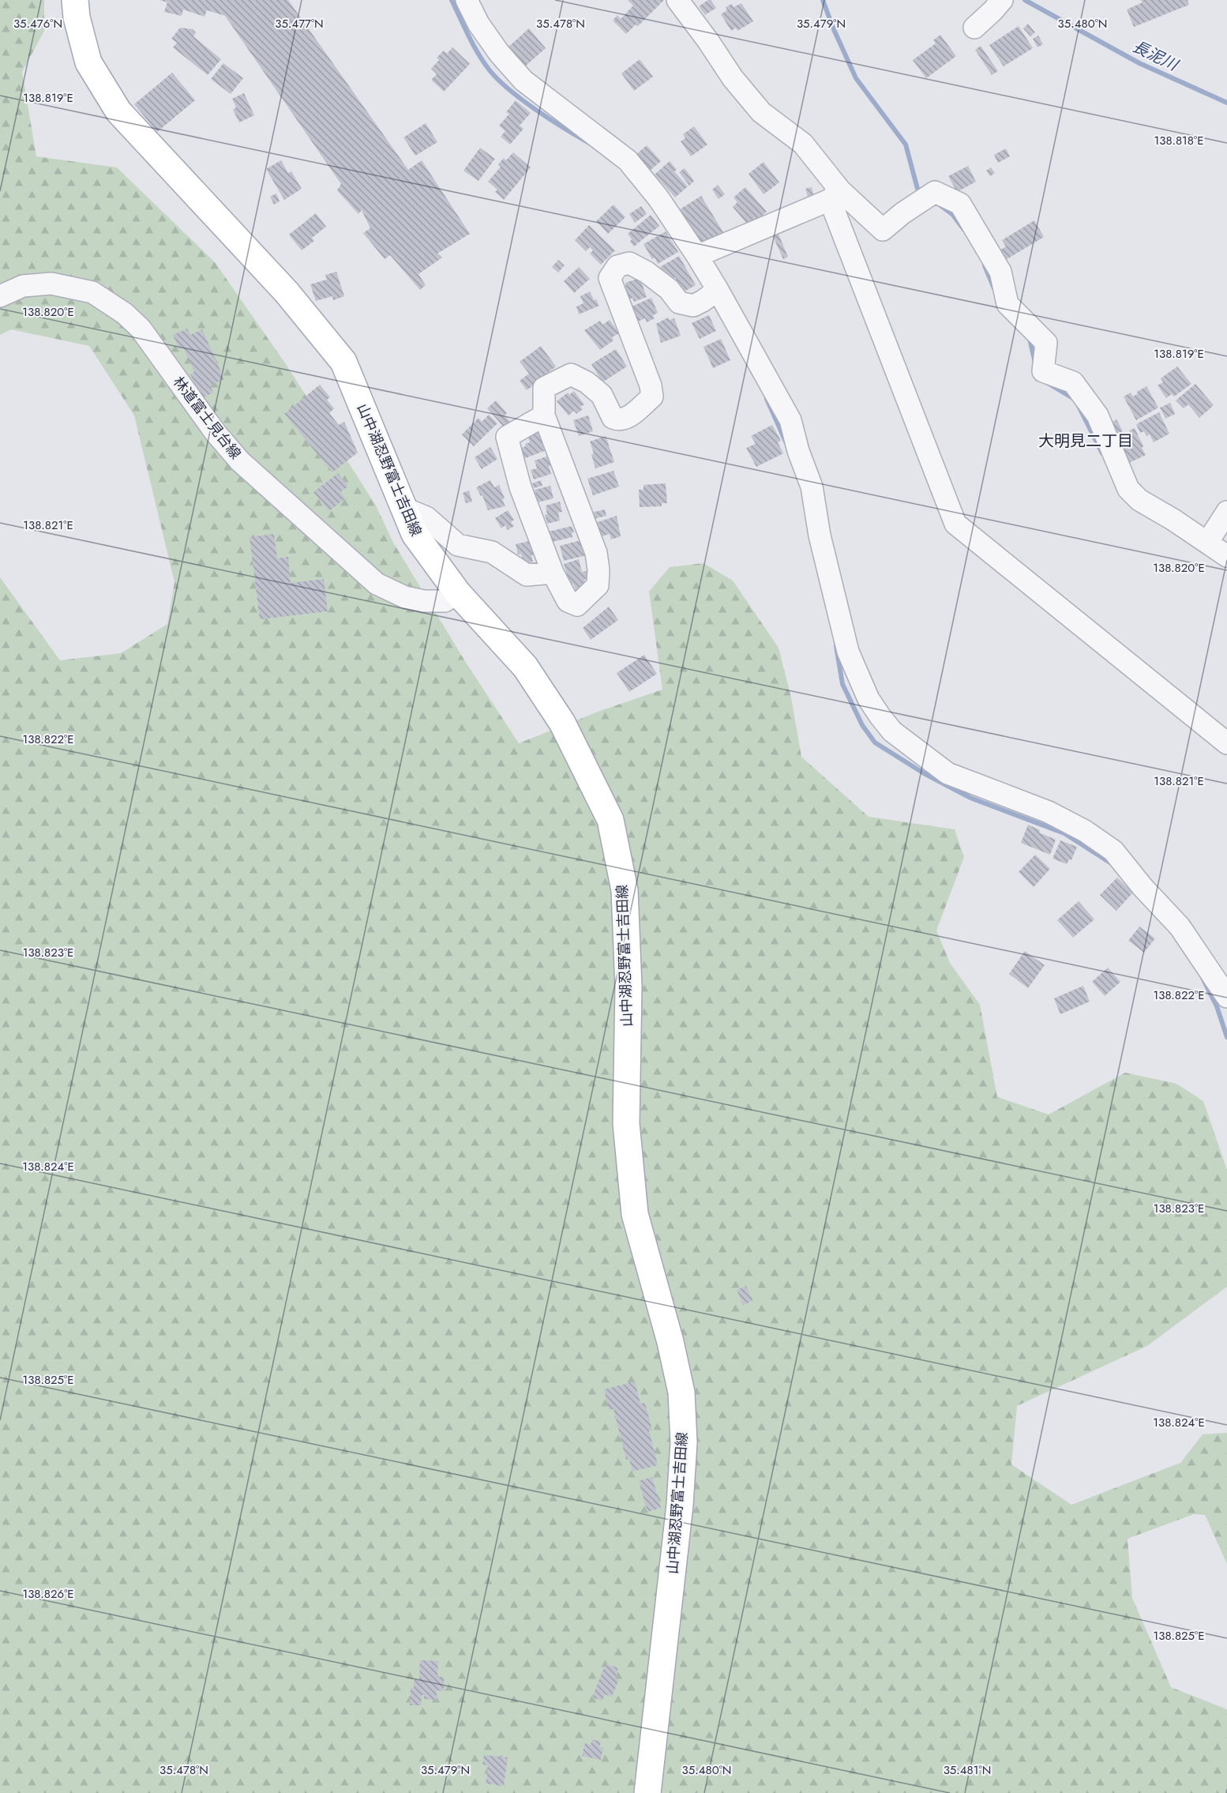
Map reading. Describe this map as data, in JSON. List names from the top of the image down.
{
  "streets": {
    "main road": ["山中湖忍野富士吉田線"],
    "street": ["林道富士見台線"]
  },
  "crossings": [
    ["林道富士見台線", "山中湖忍野富士吉田線"]
  ],
  "districts": ["大明見二丁目"],
  "water": ["長泥川"],
  "coordinates": [
    "35.476°N",
    "35.477°N",
    "35.478°N",
    "35.479°N",
    "35.480°N",
    "138.819°E",
    "138.818°E",
    "138.820°E",
    "138.821°E",
    "138.822°E",
    "138.823°E",
    "138.824°E",
    "138.825°E",
    "138.826°E",
    "35.481°N"
  ]
}
